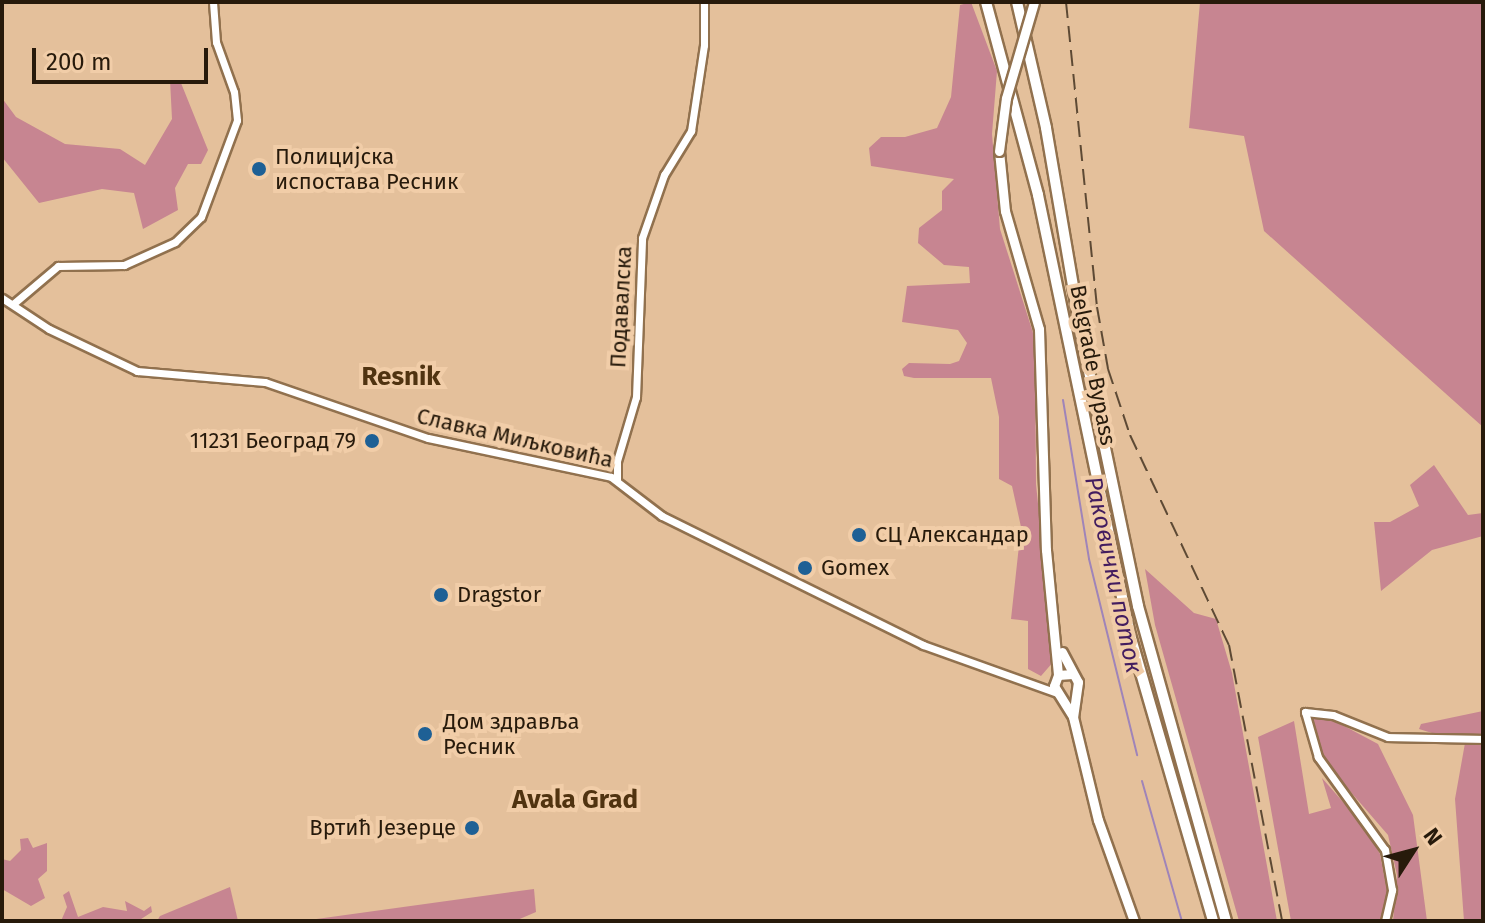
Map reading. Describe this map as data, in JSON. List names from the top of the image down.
{
  "streets": {
    "highway": ["Belgrade Bypass"],
    "street": ["Подавалска", "Славка Миљковића"]
  },
  "crossings": [
    ["Подавалска", "Славка Миљковића"]
  ],
  "districts": ["Resnik", "Avala Grad"],
  "water": ["Раковички поток"],
  "places": [
    "Полицијска испостава Ресник",
    "11231 Београд 79",
    "СЦ Александар",
    "Gomex",
    "Dragstor",
    "Дом здравља Ресник",
    "Вртић Језерце"
  ],
  "scale_bar": "200 m",
  "north": "top right"
}
